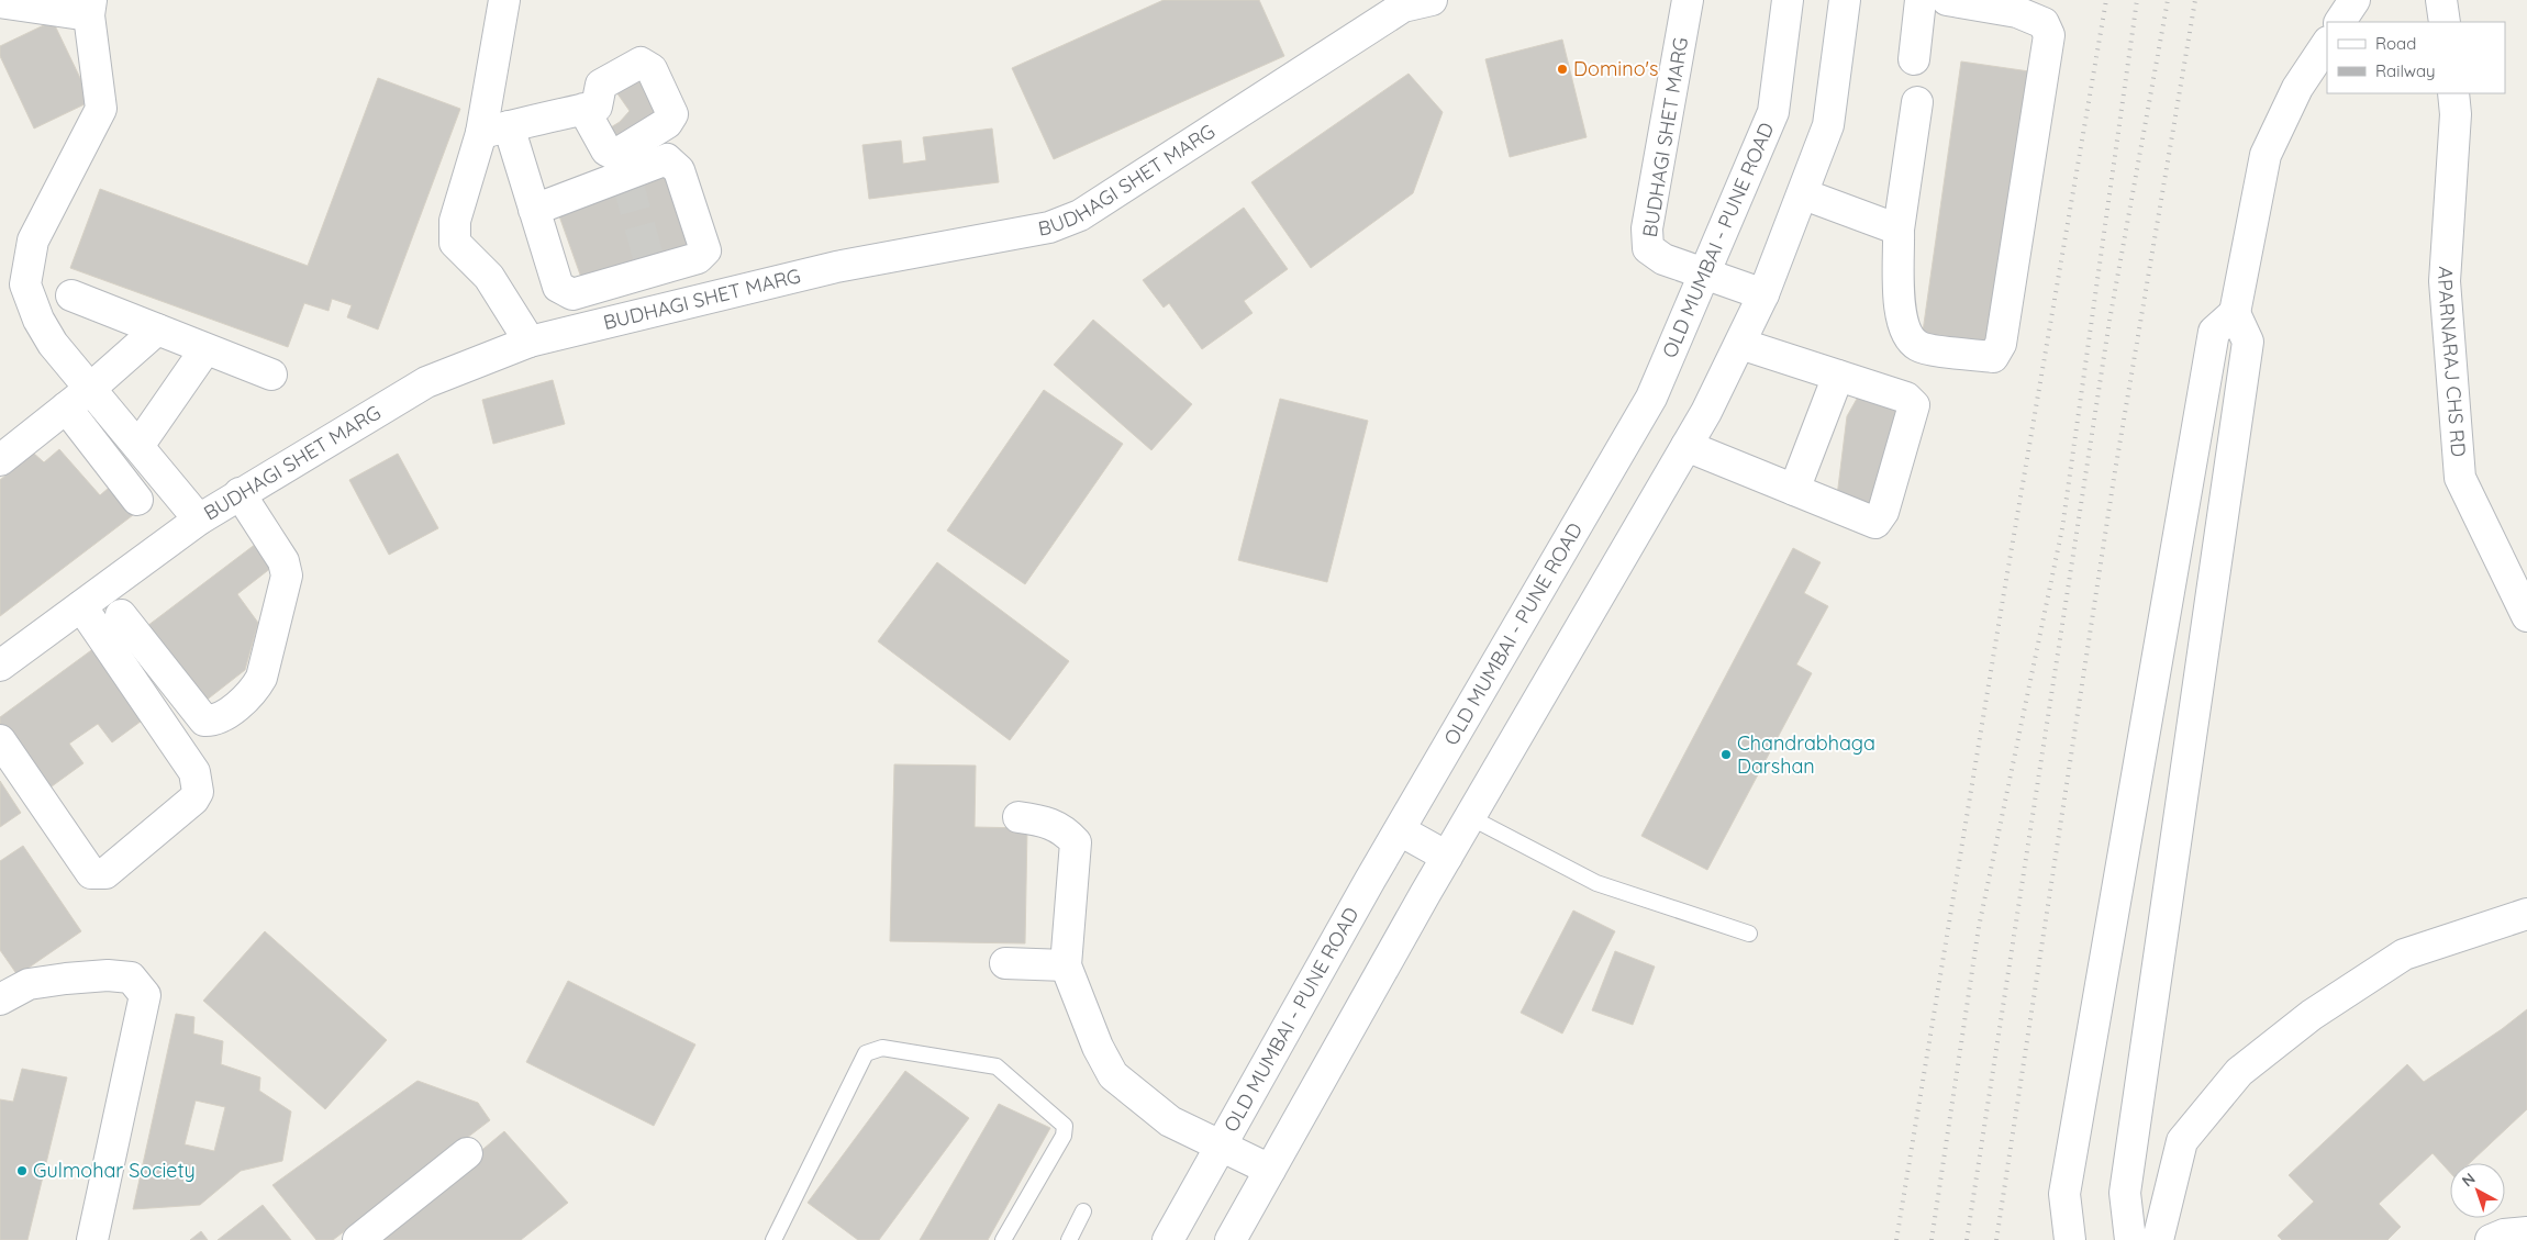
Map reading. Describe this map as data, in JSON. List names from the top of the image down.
{
  "streets": {
    "street": ["BUDHAGI SHET MARG", "OLD MUMBAI - PUNE ROAD", "APARNARAJ CHS RD"]
  },
  "crossings": [
    ["BUDHAGI SHET MARG", "OLD MUMBAI - PUNE ROAD"]
  ],
  "places": ["Domino's", "Chandrabhaga Darshan", "Gulmohar Society"],
  "legend": ["Road", "Railway"],
  "north": "top left"
}
